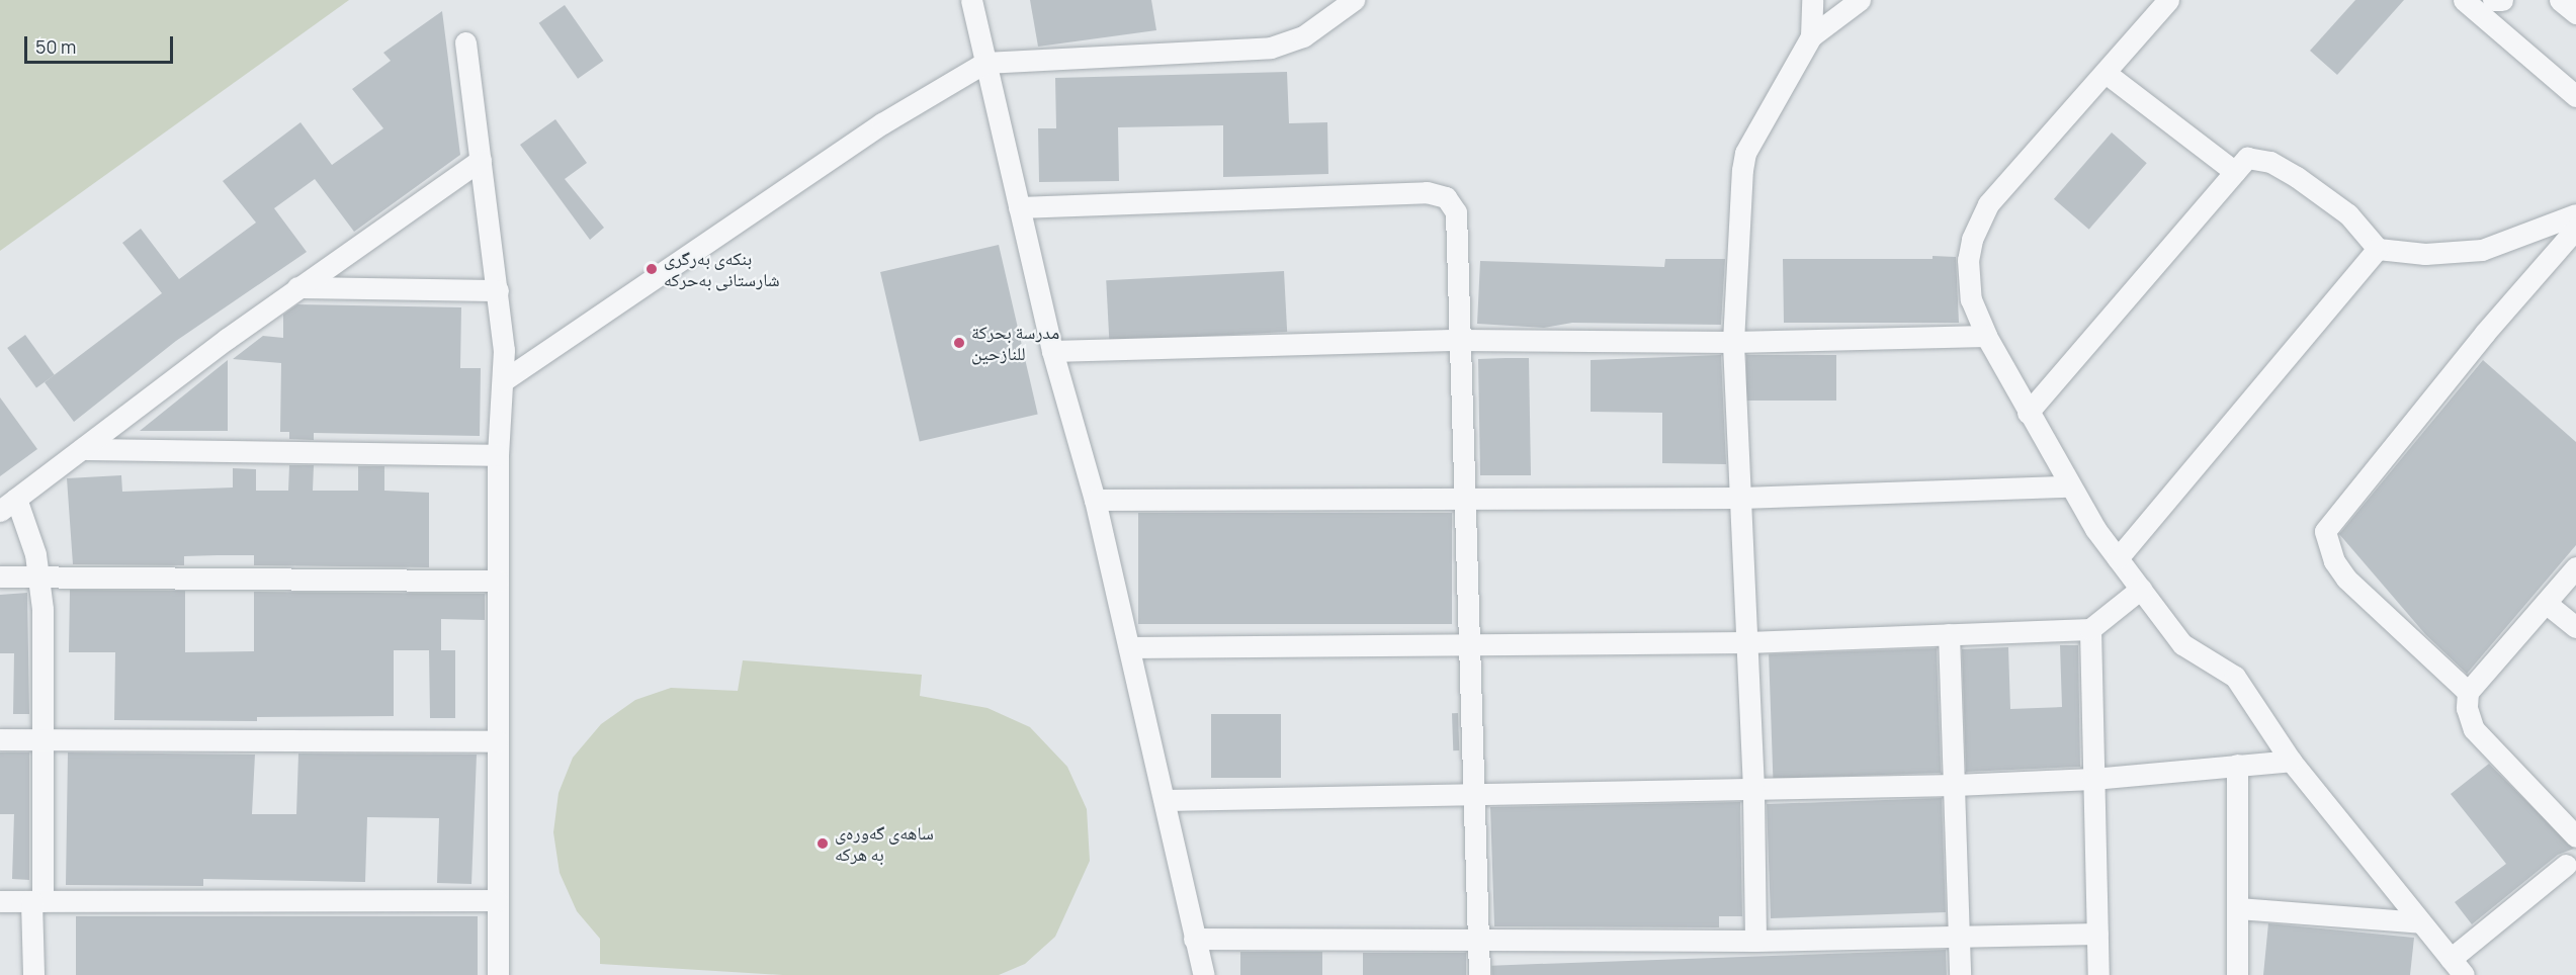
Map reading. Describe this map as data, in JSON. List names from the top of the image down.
{
  "places": ["بنکەی بەرگری شارستانی بەحرکە", "مدرسة بحركة للنازحين", "ساهه‌ی گه‌وره‌ی به هركه‌"],
  "scale_bar": "50 m"
}
